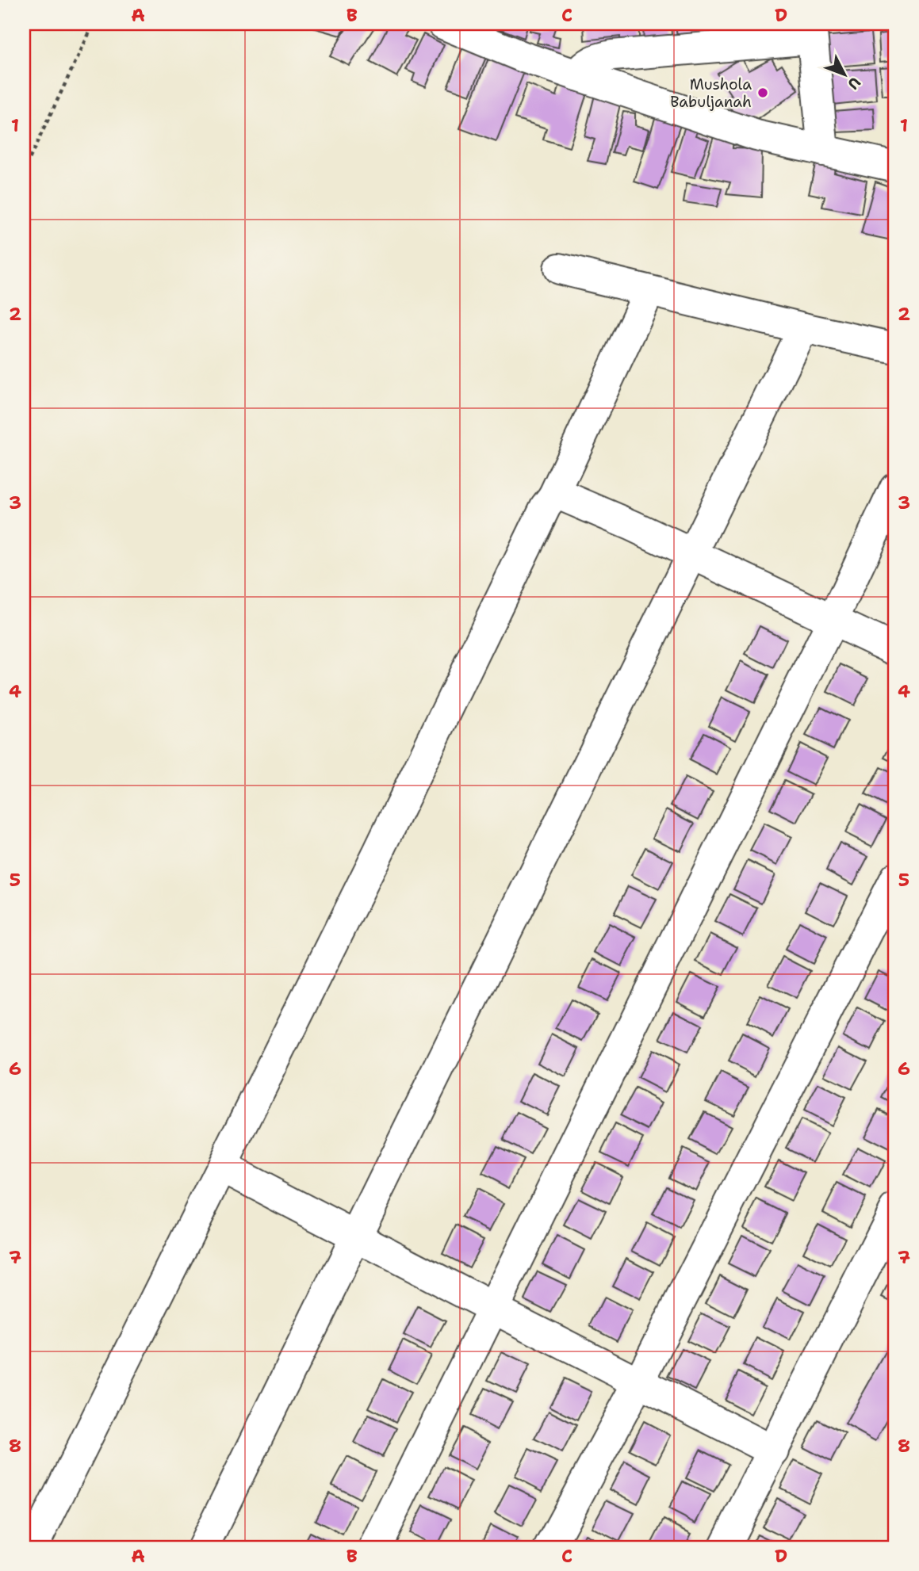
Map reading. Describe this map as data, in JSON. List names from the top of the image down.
{
  "places": ["Mushola Babuljanah"],
  "north": "bottom right",
  "grid": {
    "columns": [
      "A",
      "B",
      "C",
      "D"
    ],
    "rows": [
      "1",
      "2",
      "3",
      "4",
      "5",
      "6",
      "7",
      "8"
    ]
  }
}
